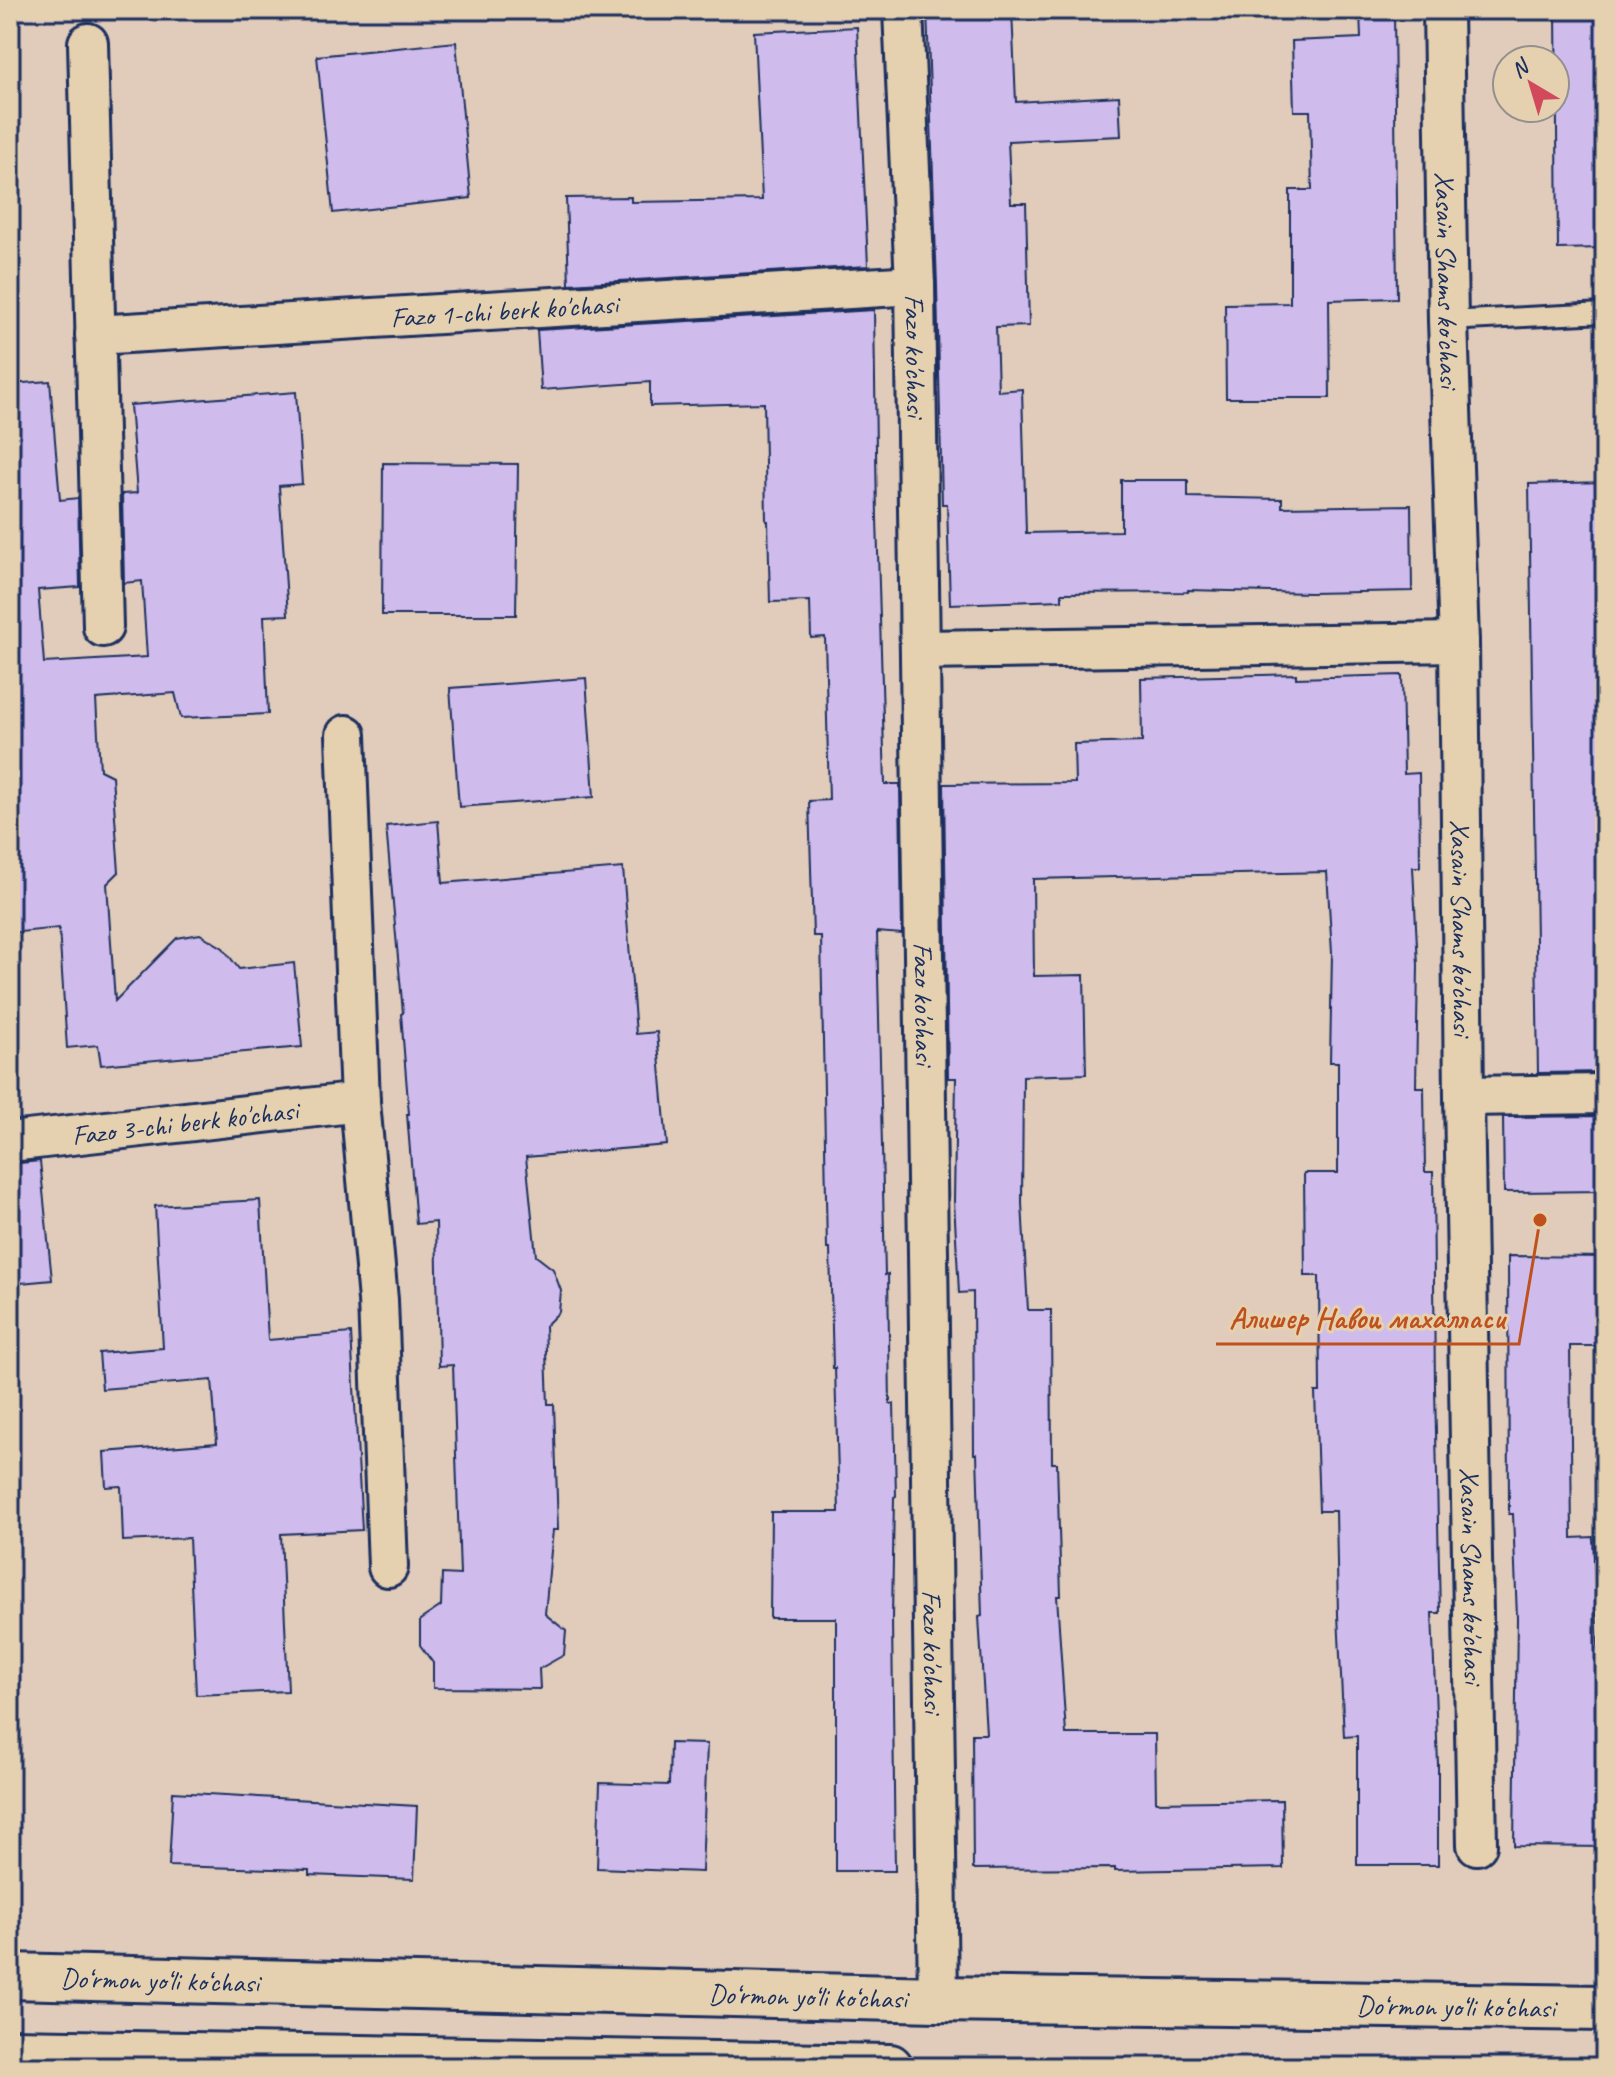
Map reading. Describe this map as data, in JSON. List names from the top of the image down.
{
  "streets": {
    "main road": ["Do‘rmon yo‘li ko‘chasi"],
    "street": [
      "Xasain Shams ko'chasi",
      "Fazo 1-chi berk ko'chasi",
      "Fazo ko'chasi",
      "Fazo 3-chi berk ko'chasi"
    ]
  },
  "crossings": [
    ["Fazo 1-chi berk ko'chasi", "Fazo ko'chasi"],
    ["Fazo ko'chasi", "Do‘rmon yo‘li ko‘chasi"]
  ],
  "places": ["Алишер Навои махалласи"],
  "north": "top left"
}
